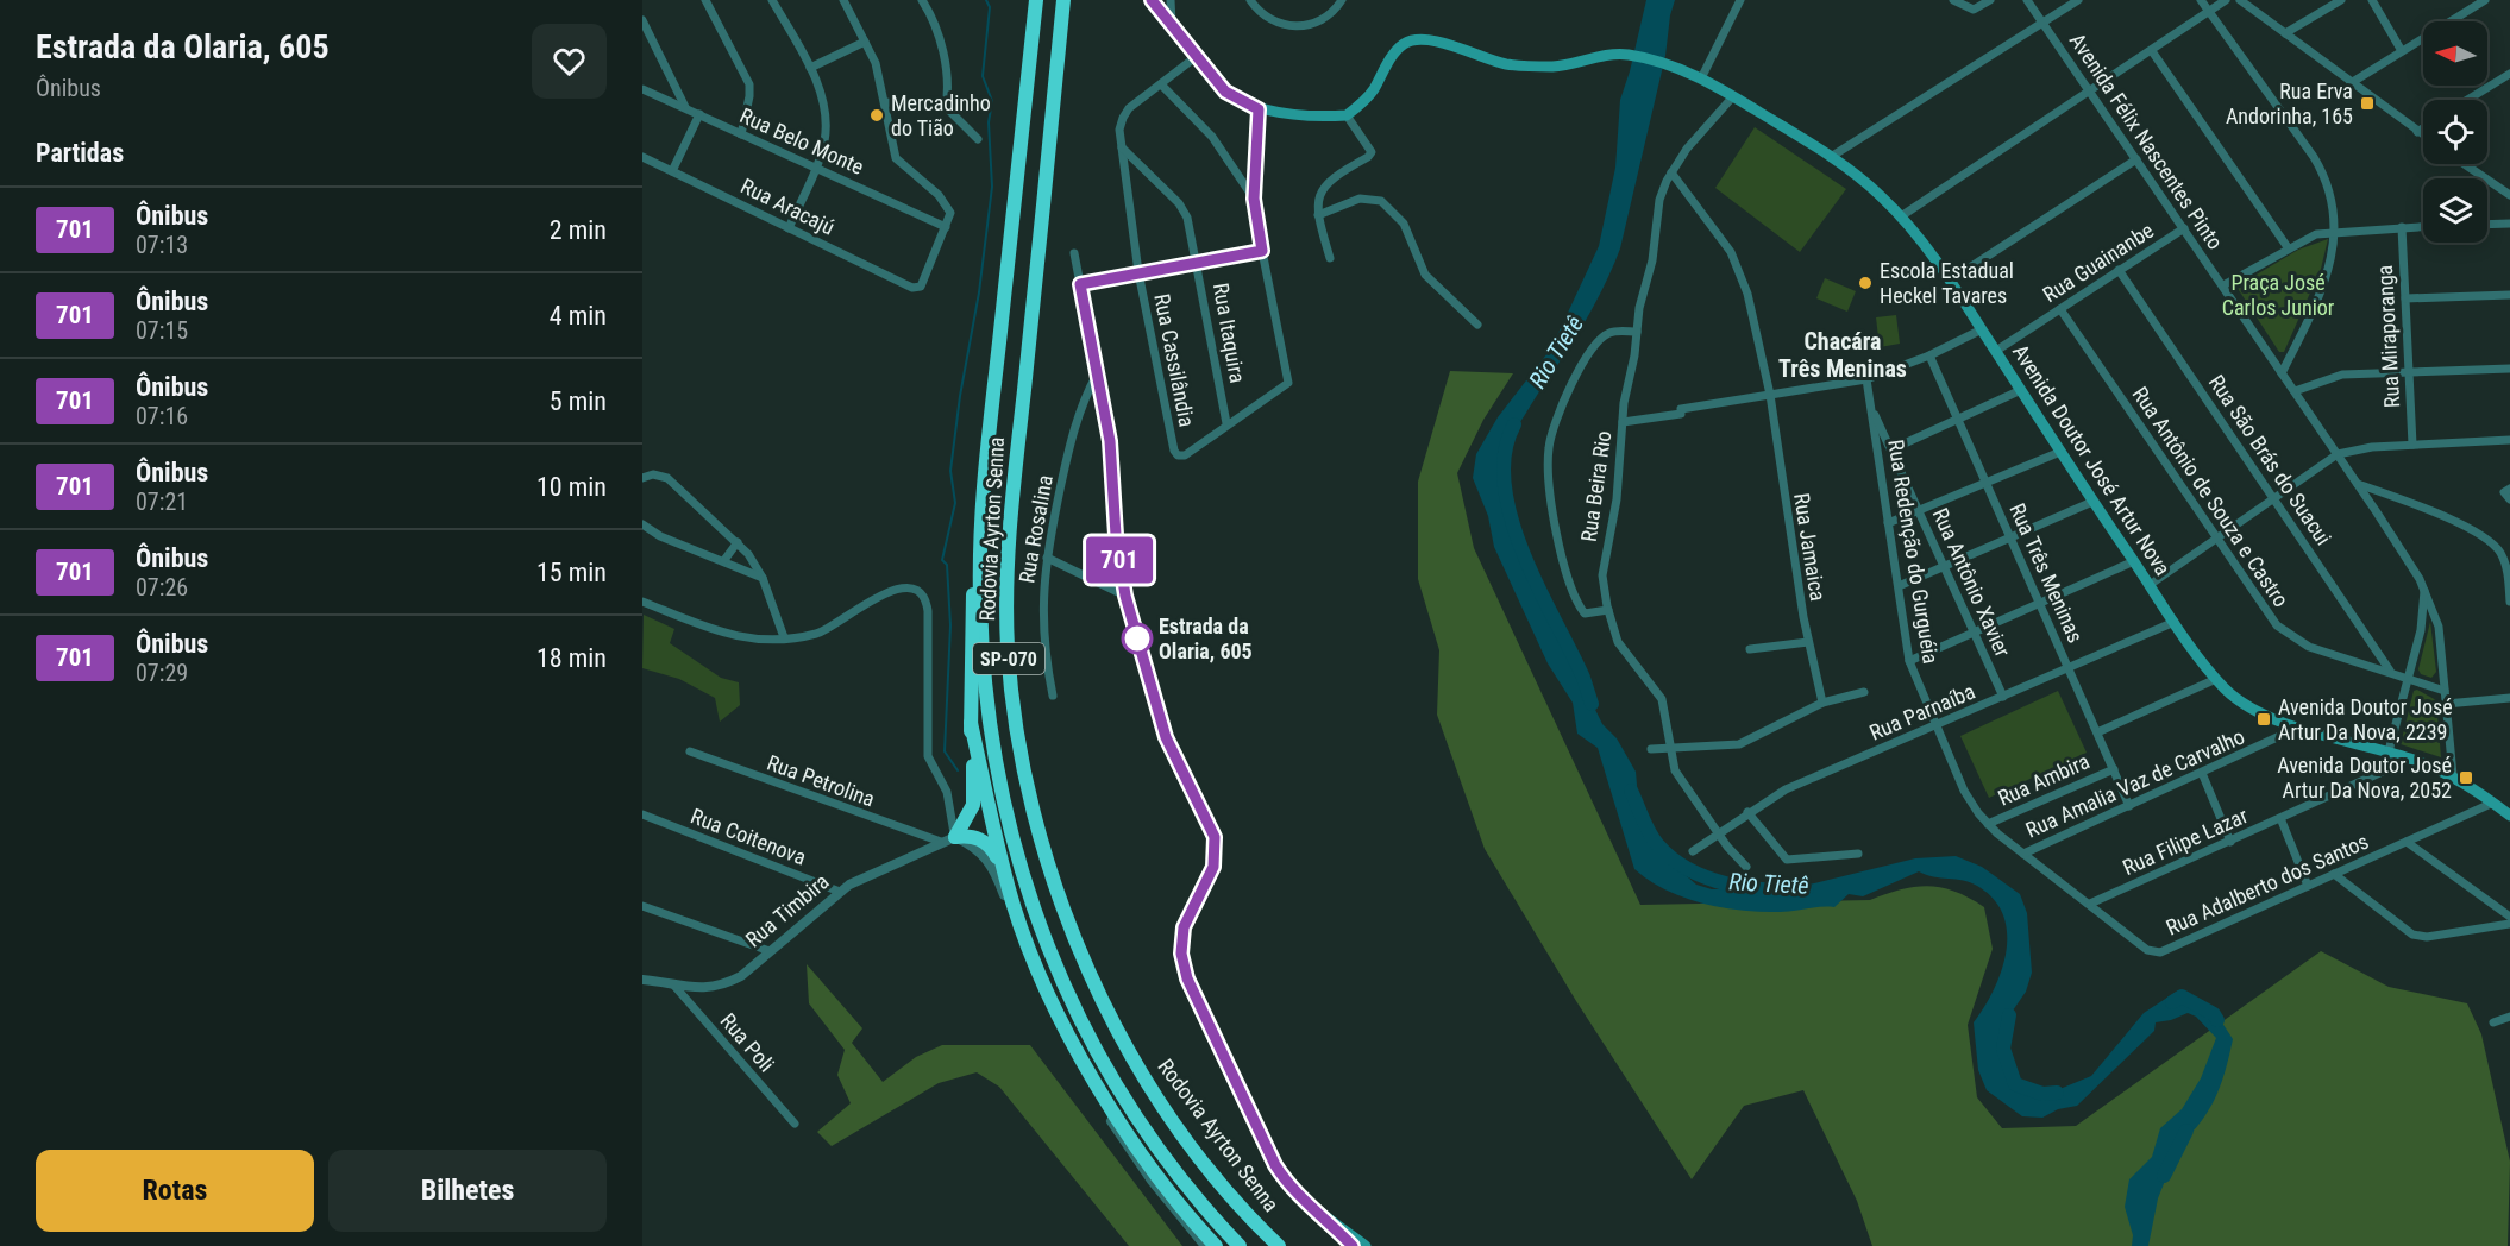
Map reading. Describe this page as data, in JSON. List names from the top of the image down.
{
  "streets": {
    "highway": ["Rodovia Ayrton Senna", "SP-070"],
    "main road": ["Avenida Doutor José Artur Nova"],
    "street": [
      "Rua Belo Monte",
      "Avenida Félix Nascentes Pinto",
      "Rua Aracajú",
      "Rua Guainanbe",
      "Rua Itaquira",
      "Rua Miraporanga",
      "Rua Cassilândia",
      "Rua São Brás do Suacui",
      "Rua Beira Rio",
      "Rua Antônio de Souza e Castro",
      "Rua Rosalina",
      "Rua Jamaica",
      "Rua Redenção do Gurguéia",
      "Rua Três Meninas",
      "Rua Antônio Xavier",
      "Rua Parnaíba",
      "Rua Ambira",
      "Rua Petrolina",
      "Rua Amalia Vaz de Carvalho",
      "Rua Coitenova",
      "Rua Filipe Lazar",
      "Rua Adalberto dos Santos",
      "Rua Timbira",
      "Rua Poli"
    ]
  },
  "crossings": [
    ["Rua Belo Monte", "Rua Aracajú"],
    ["Avenida Félix Nascentes Pinto", "Rua Guainanbe"],
    ["Avenida Félix Nascentes Pinto", "Avenida Doutor José Artur Nova"],
    ["Avenida Félix Nascentes Pinto", "Rua Antônio de Souza e Castro"],
    ["Rua Guainanbe", "Avenida Doutor José Artur Nova"],
    ["Rua Guainanbe", "Rua São Brás do Suacui"],
    ["Rua Guainanbe", "Rua Antônio de Souza e Castro"],
    ["Rua Itaquira", "Rua Cassilândia"],
    ["Avenida Doutor José Artur Nova", "Rua Beira Rio"],
    ["Avenida Doutor José Artur Nova", "Rua Parnaíba"],
    ["Avenida Doutor José Artur Nova", "Rua Amalia Vaz de Carvalho"],
    ["Avenida Doutor José Artur Nova", "Rua Filipe Lazar"],
    ["Avenida Doutor José Artur Nova", "Rua Adalberto dos Santos"],
    ["Rua São Brás do Suacui", "Rua Antônio de Souza e Castro"],
    ["Rua Beira Rio", "Rua Jamaica"],
    ["Rua Beira Rio", "Rua Parnaíba"],
    ["Rua Redenção do Gurguéia", "Rua Antônio Xavier"],
    ["Rua Redenção do Gurguéia", "Rua Parnaíba"],
    ["Rua Redenção do Gurguéia", "Rua Adalberto dos Santos"],
    ["Rua Três Meninas", "Rua Parnaíba"],
    ["Rua Três Meninas", "Rua Ambira"],
    ["Rua Três Meninas", "Rua Amalia Vaz de Carvalho"],
    ["Rua Antônio Xavier", "Rua Parnaíba"],
    ["Rua Parnaíba", "Rua Adalberto dos Santos"],
    ["Rua Ambira", "Rua Adalberto dos Santos"],
    ["Rua Petrolina", "Rua Timbira"],
    ["Rua Amalia Vaz de Carvalho", "Rua Adalberto dos Santos"],
    ["Rua Coitenova", "Rua Timbira"],
    ["Rua Filipe Lazar", "Rua Adalberto dos Santos"],
    ["Rua Timbira", "Rua Poli"]
  ],
  "districts": ["Chacára Três Meninas"],
  "water": ["Rio Tietê"],
  "parks": ["Praça José Carlos Junior"],
  "places": {
    "transit": ["Rua Erva Andorinha, 165", "Avenida Doutor José Artur Da Nova, 2239", "Avenida Doutor José Artur Da Nova, 2052"],
    "other": ["Mercadinho do Tião", "Escola Estadual Heckel Tavares", "Estrada da Olaria, 605"]
  },
  "lines": ["bus line 701"],
  "north": "left",
  "page": {
    "heading": [
      ["Estrada da Olaria, 605", "Ônibus"],
      "Partidas"
    ],
    "on_map": "701",
    "list": [
      {
        "mark": "701",
        "name": "Ônibus",
        "note": "07:13",
        "value": "2 min"
      },
      {
        "mark": "701",
        "name": "Ônibus",
        "note": "07:15",
        "value": "4 min"
      },
      {
        "mark": "701",
        "name": "Ônibus",
        "note": "07:16",
        "value": "5 min"
      },
      {
        "mark": "701",
        "name": "Ônibus",
        "note": "07:21",
        "value": "10 min"
      },
      {
        "mark": "701",
        "name": "Ônibus",
        "note": "07:26",
        "value": "15 min"
      },
      {
        "mark": "701",
        "name": "Ônibus",
        "note": "07:29",
        "value": "18 min"
      }
    ],
    "buttons": ["Rotas", "Bilhetes"]
  }
}
